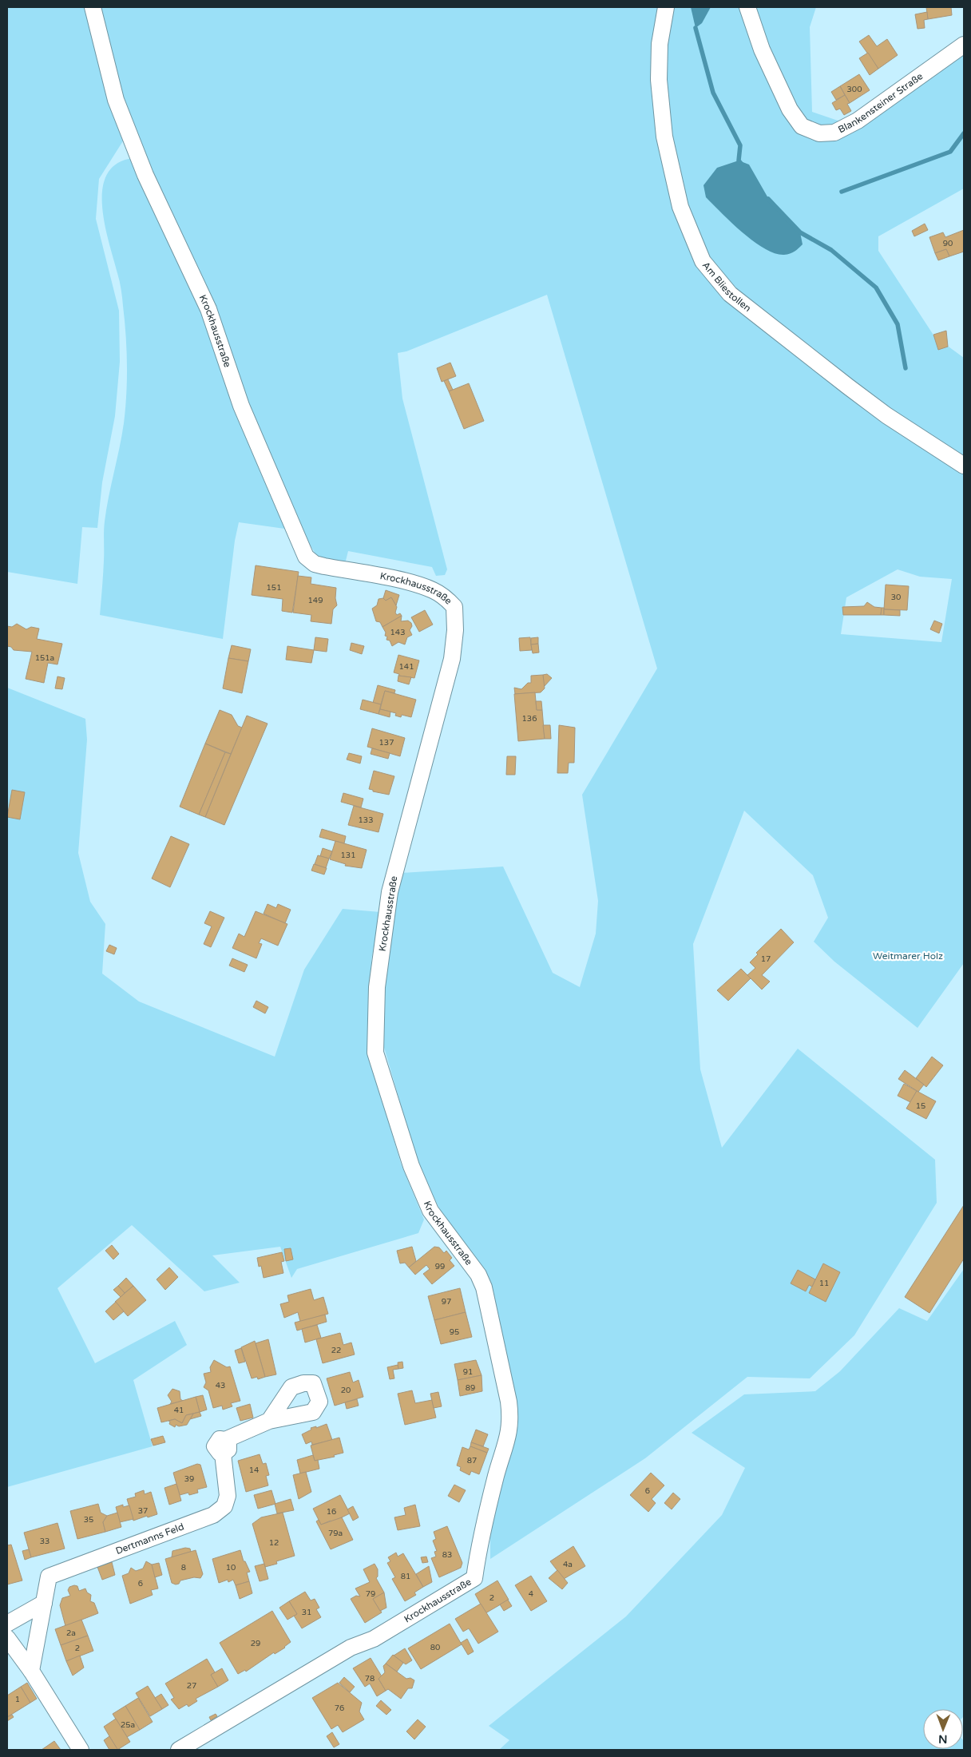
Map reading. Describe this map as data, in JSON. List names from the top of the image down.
{
  "streets": {
    "street": [
      "Blankensteiner Straße",
      "Am Bliestollen",
      "Krockhausstraße",
      "Dertmanns Feld"
    ]
  },
  "parks": ["Weitmarer Holz"],
  "house_numbers": [
    "300",
    "90",
    "151",
    "30",
    "149",
    "143",
    "151a",
    "141",
    "136",
    "137",
    "133",
    "131",
    "17",
    "15",
    "99",
    "11",
    "97",
    "95",
    "22",
    "91",
    "43",
    "89",
    "20",
    "41",
    "87",
    "14",
    "39",
    "6",
    "37",
    "16",
    "35",
    "79a",
    "33",
    "12",
    "83",
    "4a",
    "8",
    "10",
    "81",
    "6",
    "79",
    "4",
    "2",
    "31",
    "2a",
    "29",
    "80",
    "2",
    "78",
    "27",
    "1",
    "76",
    "25a"
  ],
  "north": "bottom"
}
